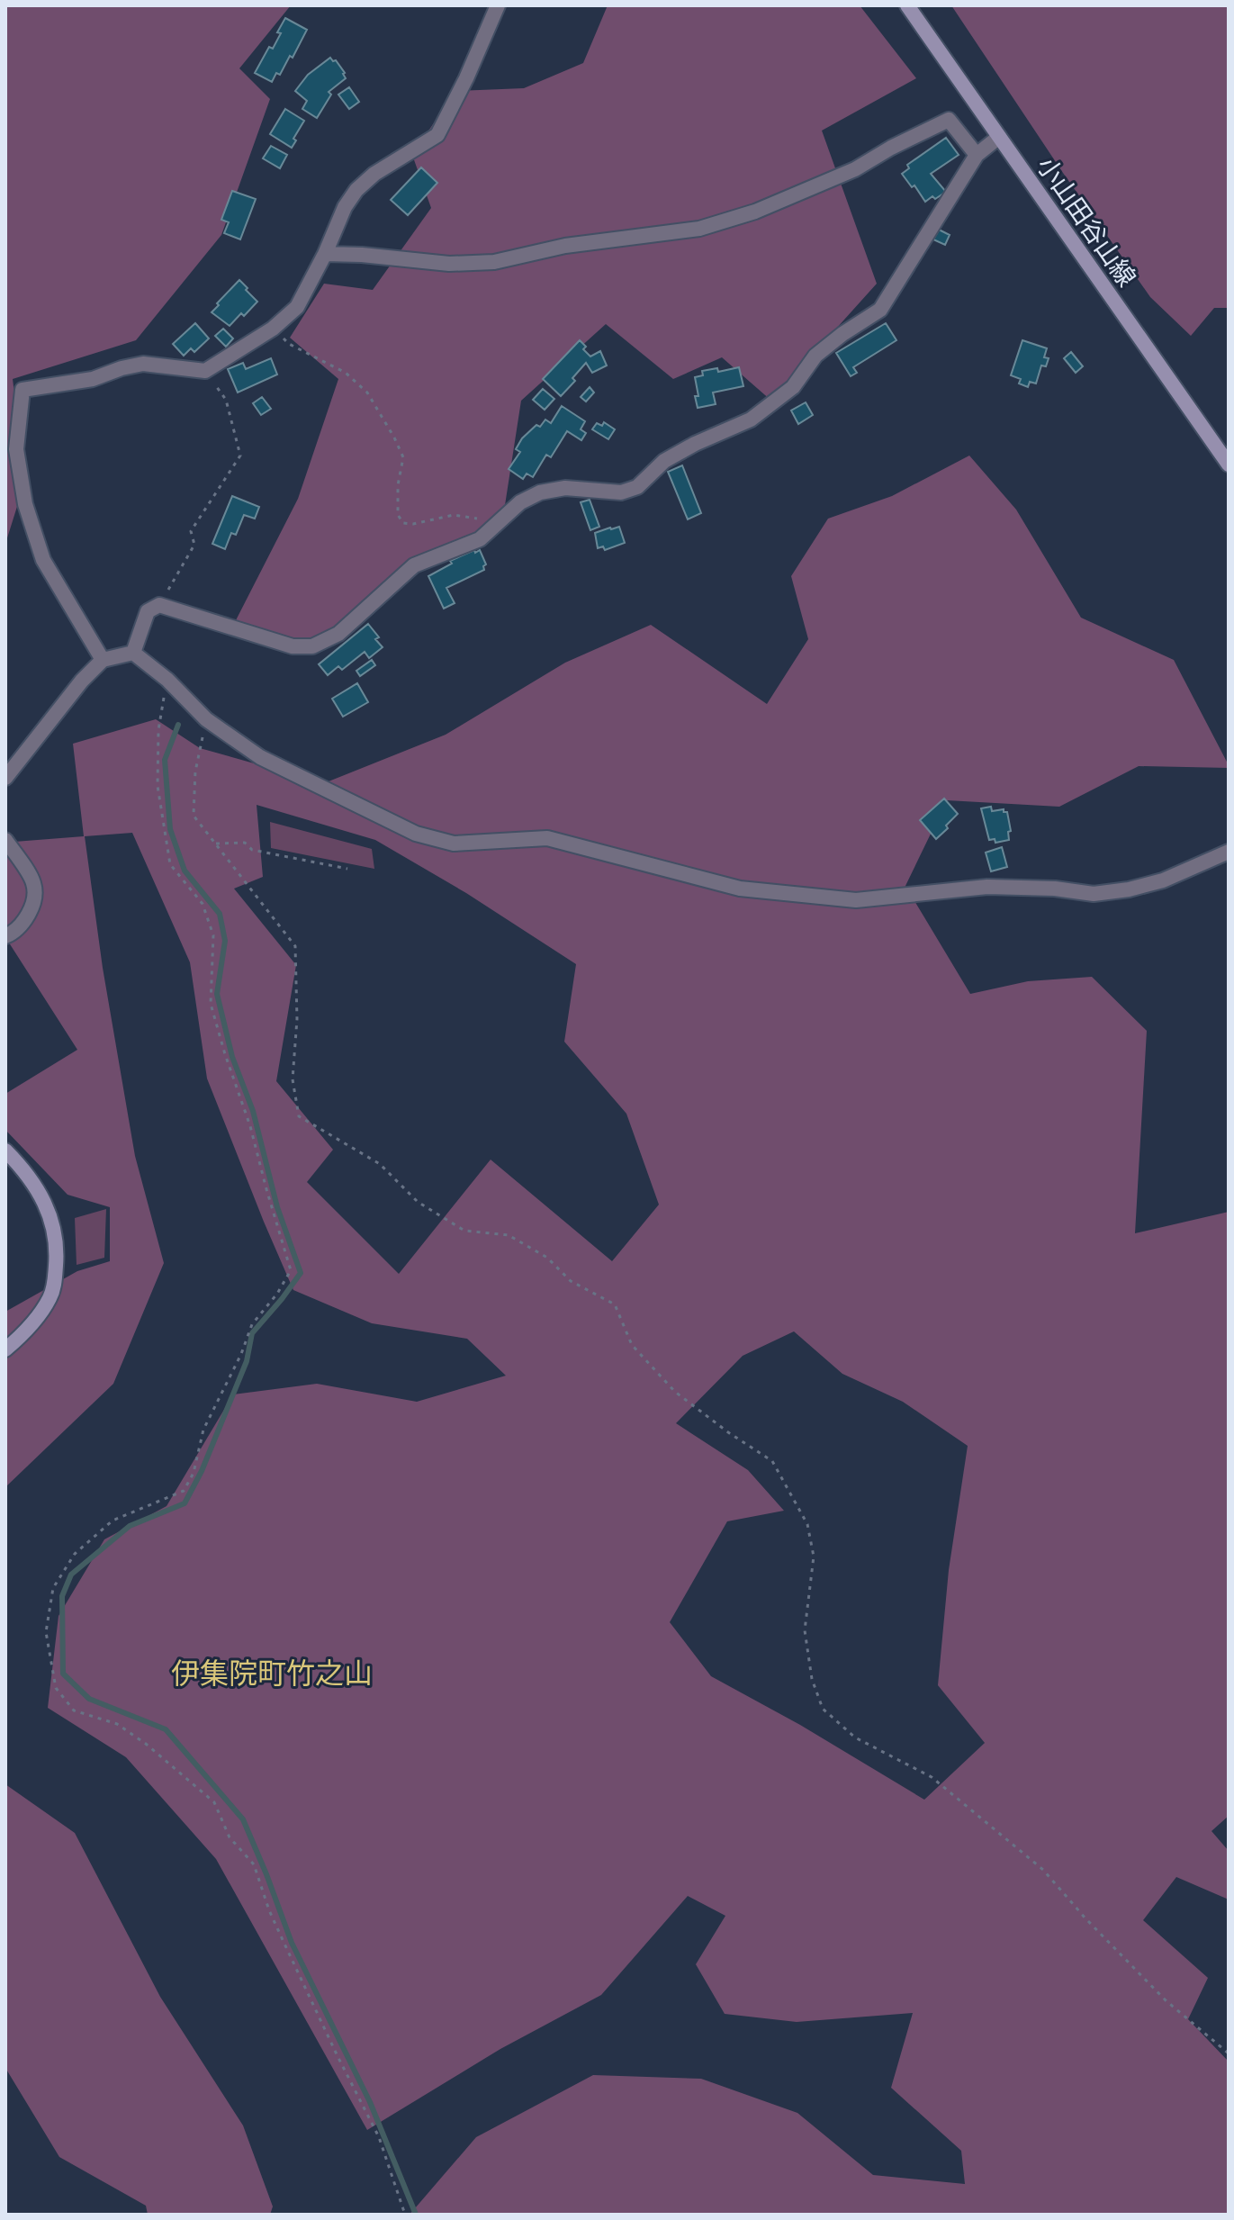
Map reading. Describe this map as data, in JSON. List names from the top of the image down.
{
  "streets": {
    "main road": ["小山田谷山線"]
  },
  "districts": ["伊集院町竹之山"]
}
